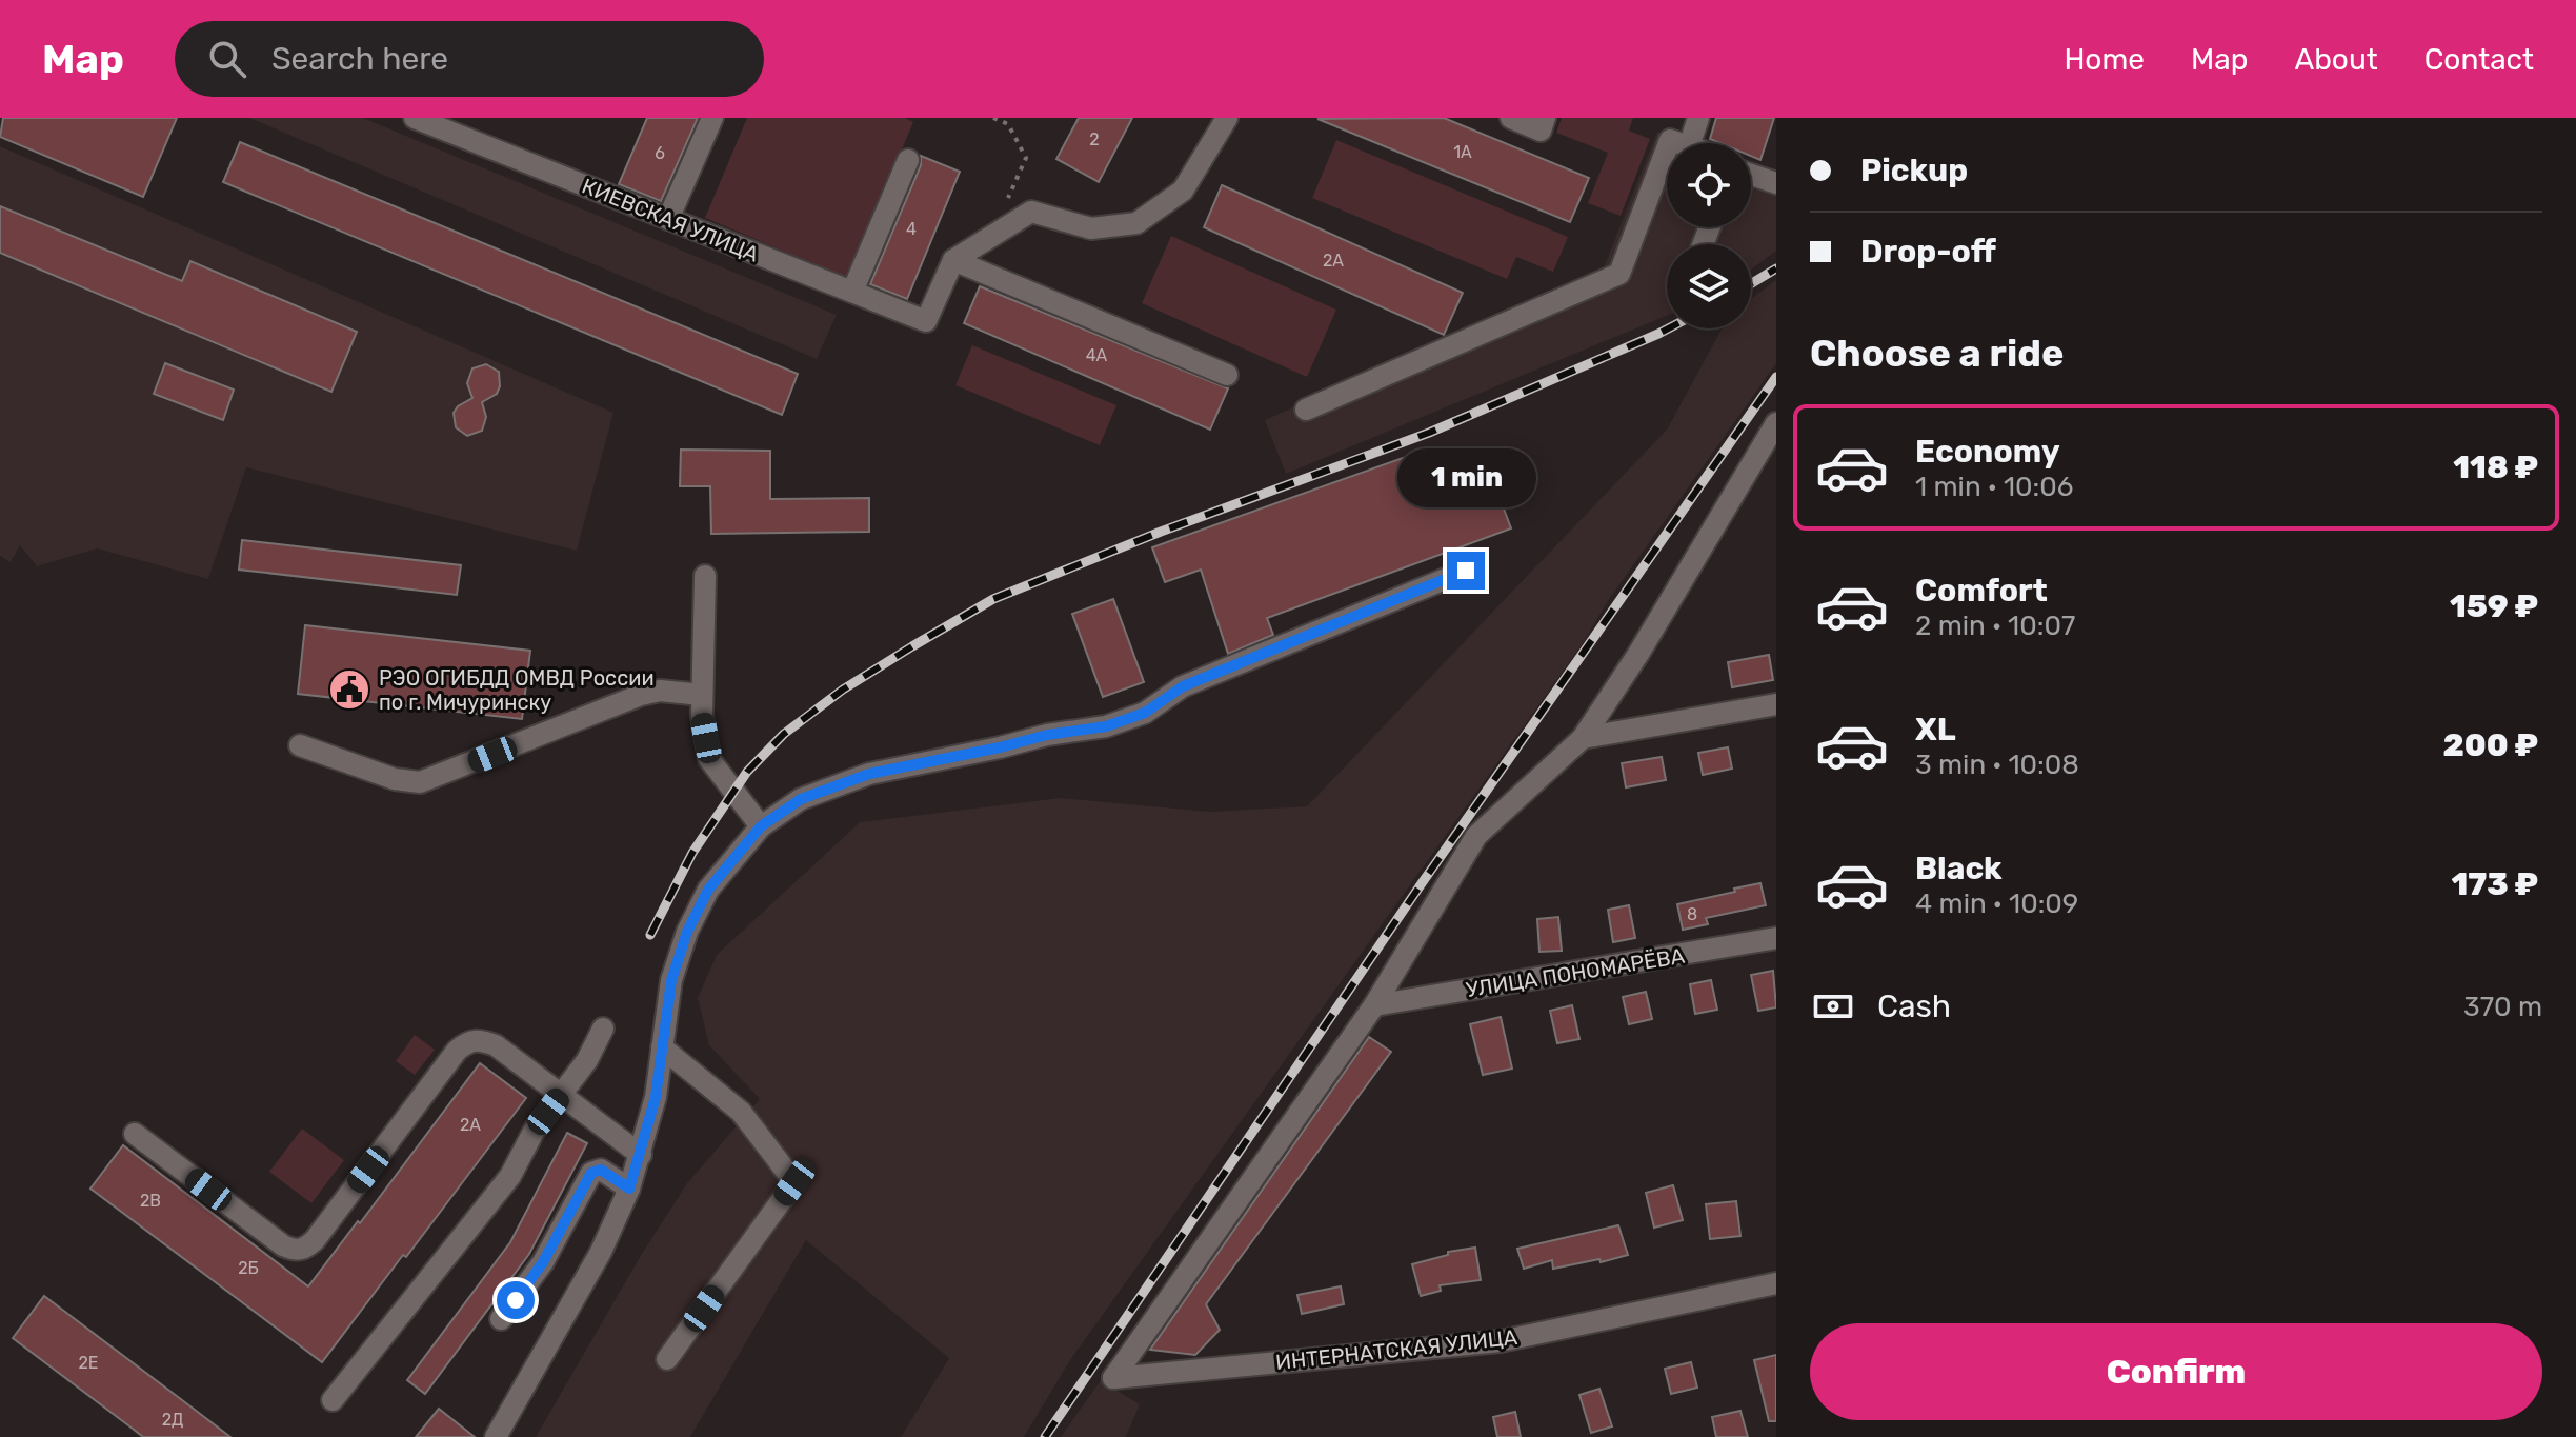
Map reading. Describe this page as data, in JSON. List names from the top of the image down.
{
  "streets": {
    "street": ["КИЕВСКАЯ УЛИЦА", "УЛИЦА ПОНОМАРЁВА", "ИНТЕРНАТСКАЯ УЛИЦА"]
  },
  "crossings": [
    ["УЛИЦА ПОНОМАРЁВА", "ИНТЕРНАТСКАЯ УЛИЦА"]
  ],
  "places": {
    "public building": ["РЭО ОГИБДД ОМВД России по г. Мичуринску"]
  },
  "house_numbers": [
    "2",
    "1А",
    "6",
    "4",
    "2А",
    "4А",
    "8",
    "2А",
    "2В",
    "2Б",
    "2Е",
    "2Д"
  ],
  "page": {
    "header": "Map",
    "search": "Search here",
    "nav": [
      "Home",
      "Map",
      "About",
      "Contact"
    ],
    "banner": ["Pickup", "Drop-off"],
    "heading": "Choose a ride",
    "list": [
      {
        "name": "Economy",
        "note": "1 min · 10:06",
        "value": "118 ₽"
      },
      {
        "name": "Comfort",
        "note": "2 min · 10:07",
        "value": "159 ₽"
      },
      {
        "name": "XL",
        "note": "3 min · 10:08",
        "value": "200 ₽"
      },
      {
        "name": "Black",
        "note": "4 min · 10:09",
        "value": "173 ₽"
      }
    ],
    "bubble": "1 min",
    "pay": ["Cash", "370 m"],
    "buttons": "Confirm"
  }
}
